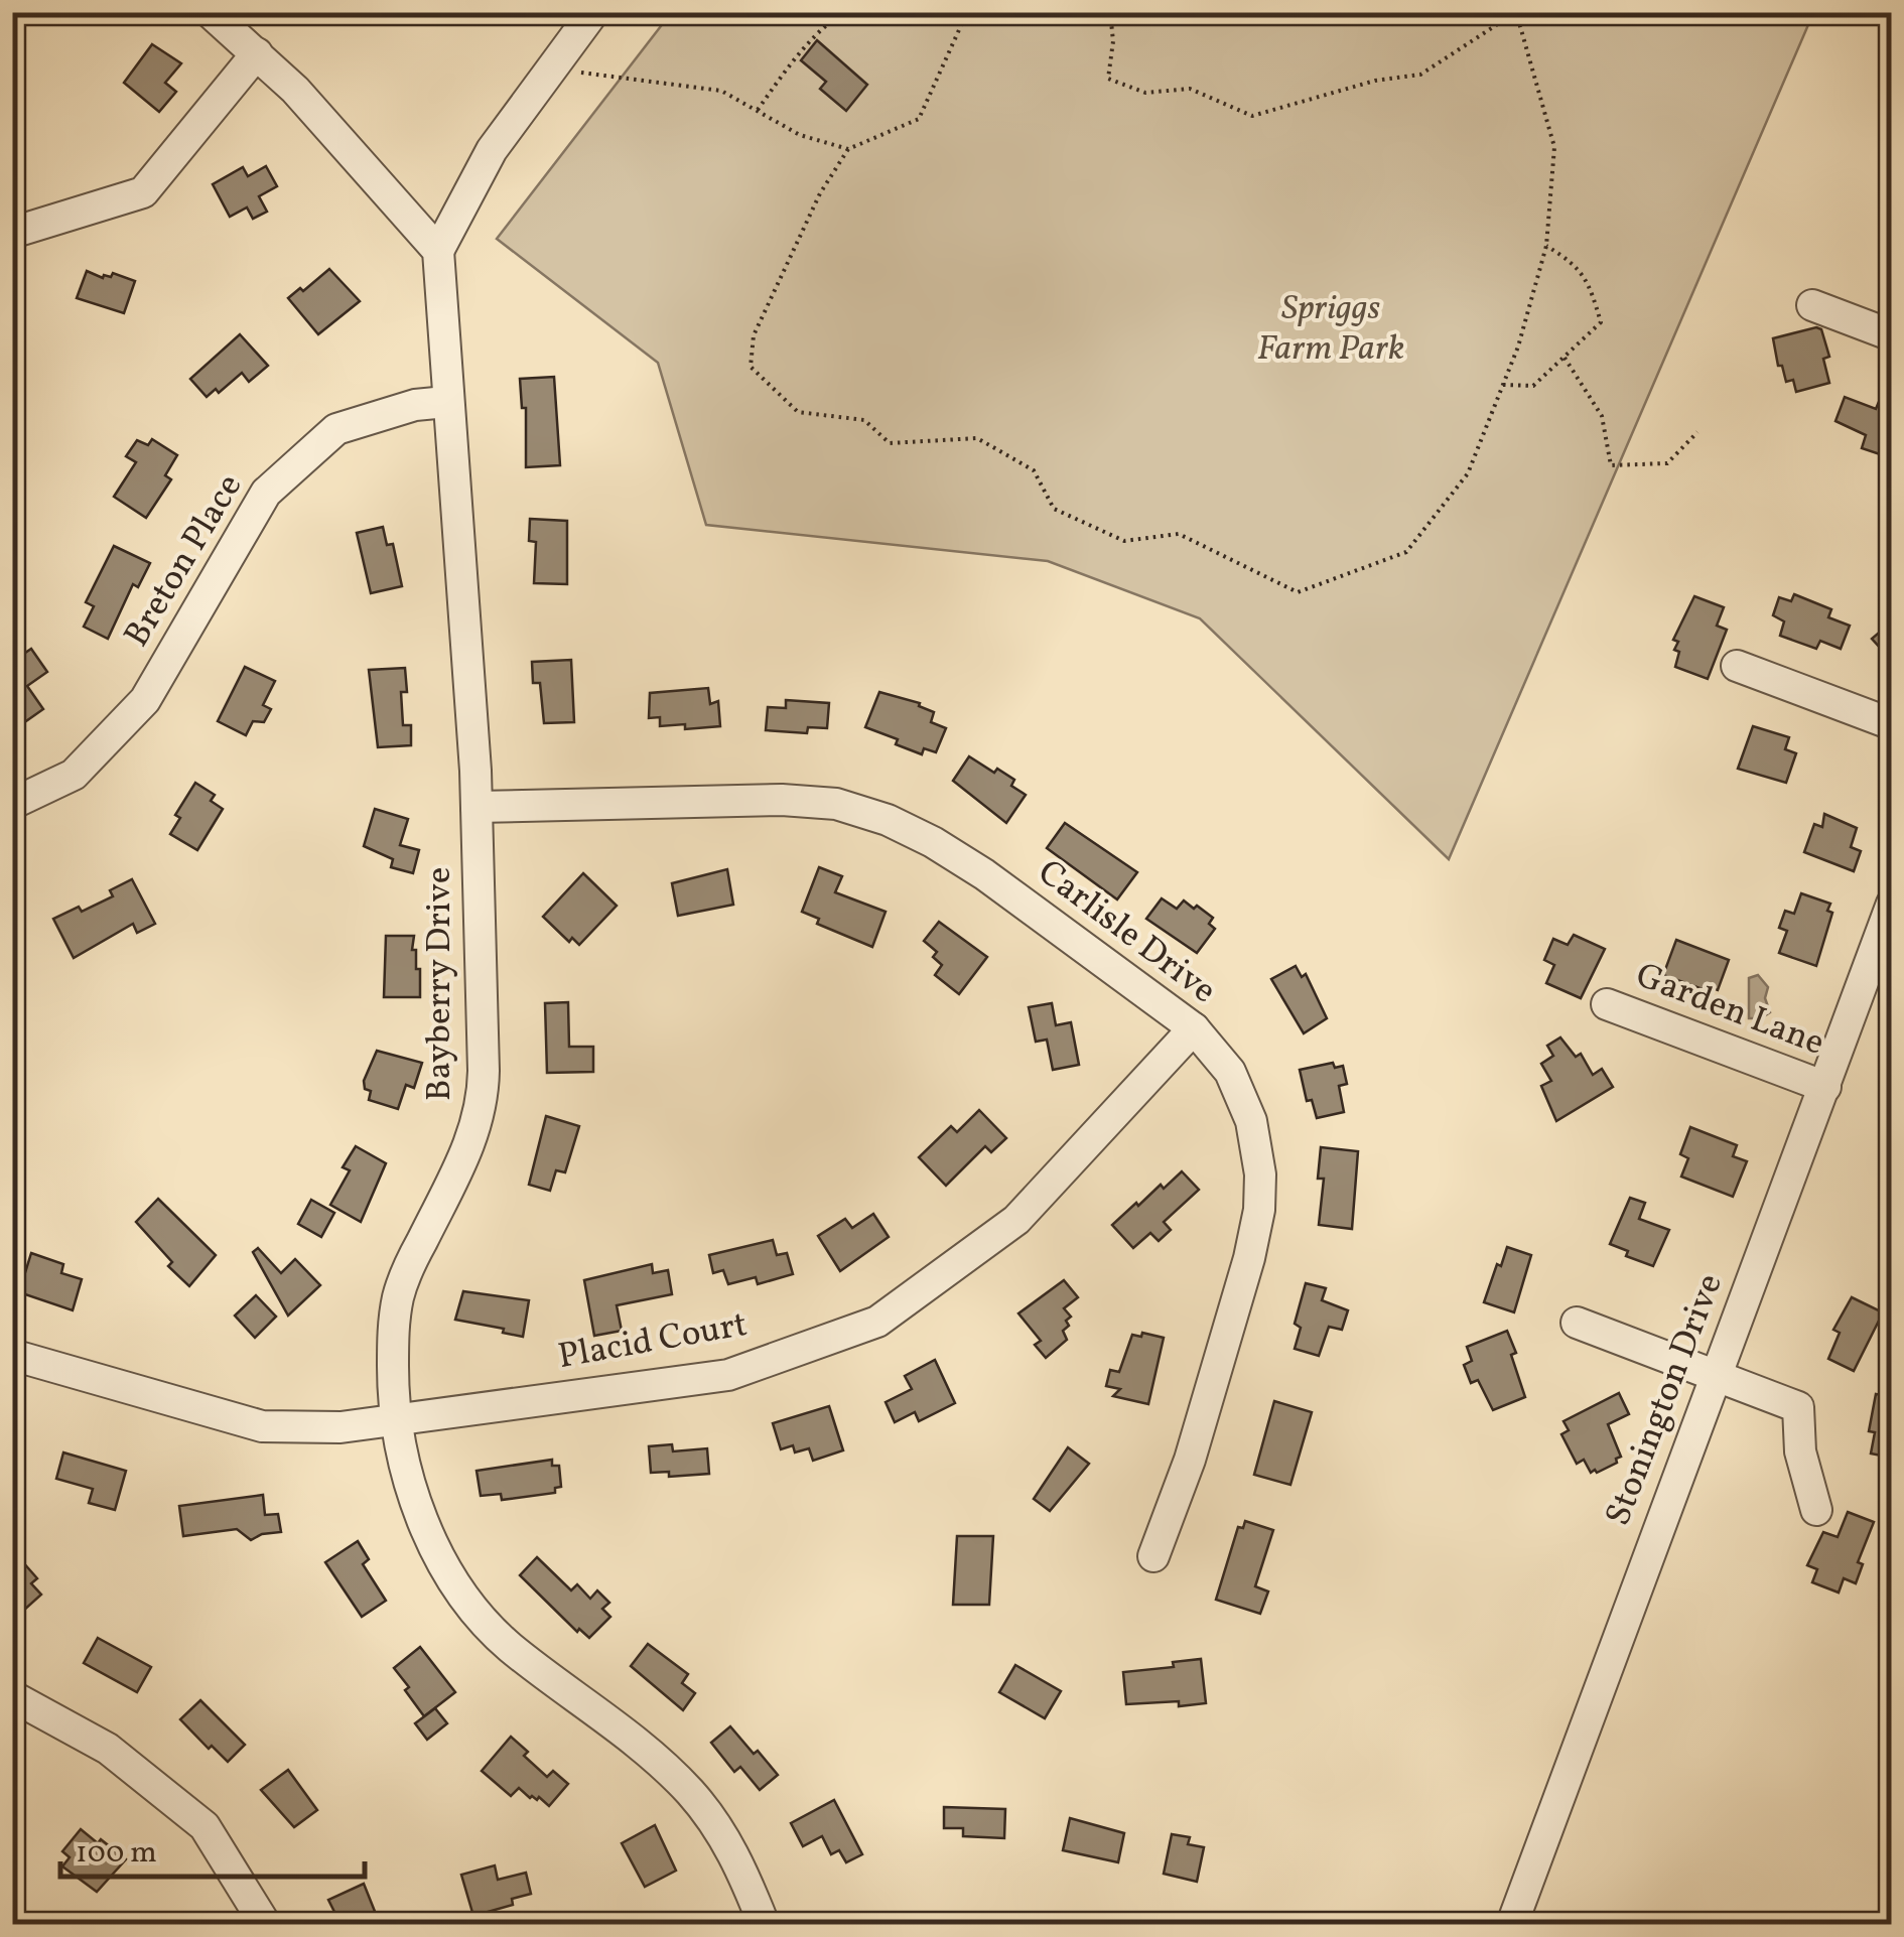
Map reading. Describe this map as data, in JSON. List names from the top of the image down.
{
  "streets": {
    "street": [
      "Breton Place",
      "Carlisle Drive",
      "Bayberry Drive",
      "Garden Lane",
      "Placid Court",
      "Stonington Drive"
    ]
  },
  "crossings": [
    ["Breton Place", "Bayberry Drive"],
    ["Carlisle Drive", "Bayberry Drive"],
    ["Carlisle Drive", "Placid Court"],
    ["Bayberry Drive", "Placid Court"],
    ["Garden Lane", "Stonington Drive"]
  ],
  "parks": ["Spriggs Farm Park"],
  "scale_bar": "100 m"
}
